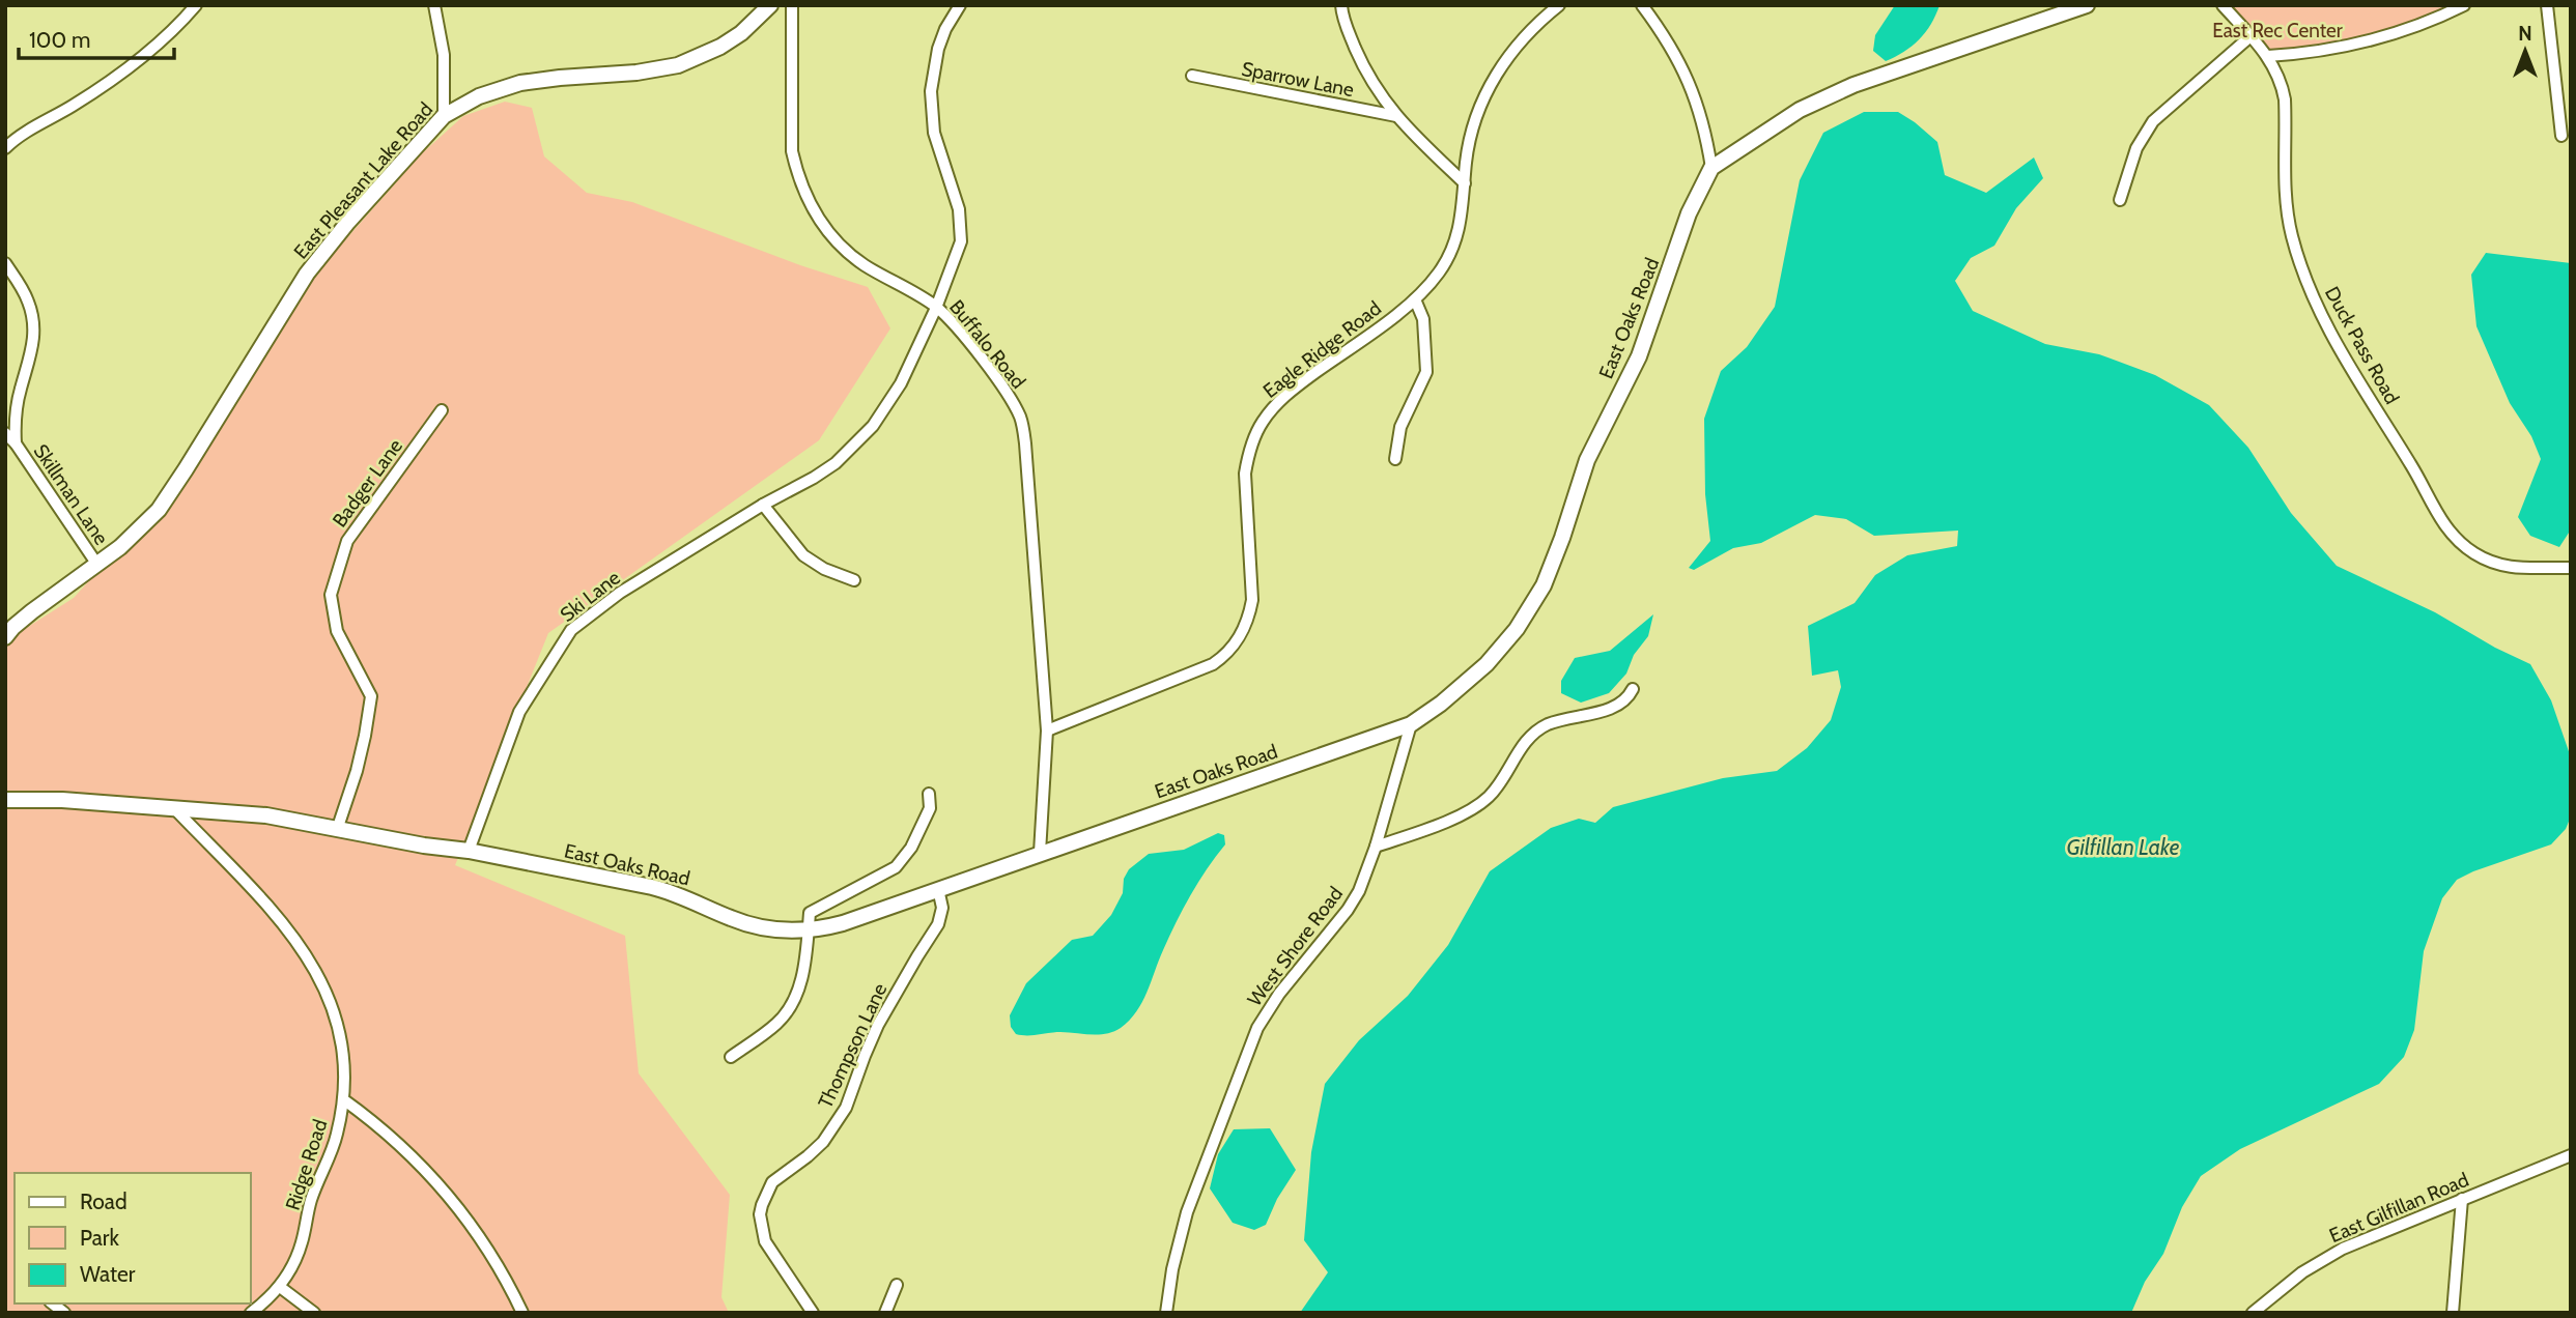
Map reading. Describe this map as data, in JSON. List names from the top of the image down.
{
  "streets": {
    "street": [
      "Sparrow Lane",
      "East Pleasant Lake Road",
      "East Oaks Road",
      "Buffalo Road",
      "Duck Pass Road",
      "Eagle Ridge Road",
      "Badger Lane",
      "Skillman Lane",
      "Ski Lane",
      "West Shore Road",
      "Thompson Lane",
      "Ridge Road",
      "East Gilfillan Road"
    ]
  },
  "crossings": [
    ["East Pleasant Lake Road", "Skillman Lane"],
    ["East Oaks Road", "Buffalo Road"],
    ["East Oaks Road", "Badger Lane"],
    ["East Oaks Road", "Ski Lane"],
    ["East Oaks Road", "West Shore Road"],
    ["East Oaks Road", "Thompson Lane"],
    ["East Oaks Road", "Ridge Road"],
    ["Buffalo Road", "Eagle Ridge Road"],
    ["Buffalo Road", "Ski Lane"]
  ],
  "water": ["Gilfillan Lake"],
  "parks": ["East Rec Center"],
  "legend": ["Road", "Park", "Water"],
  "scale_bar": "100 m",
  "north": "top"
}
